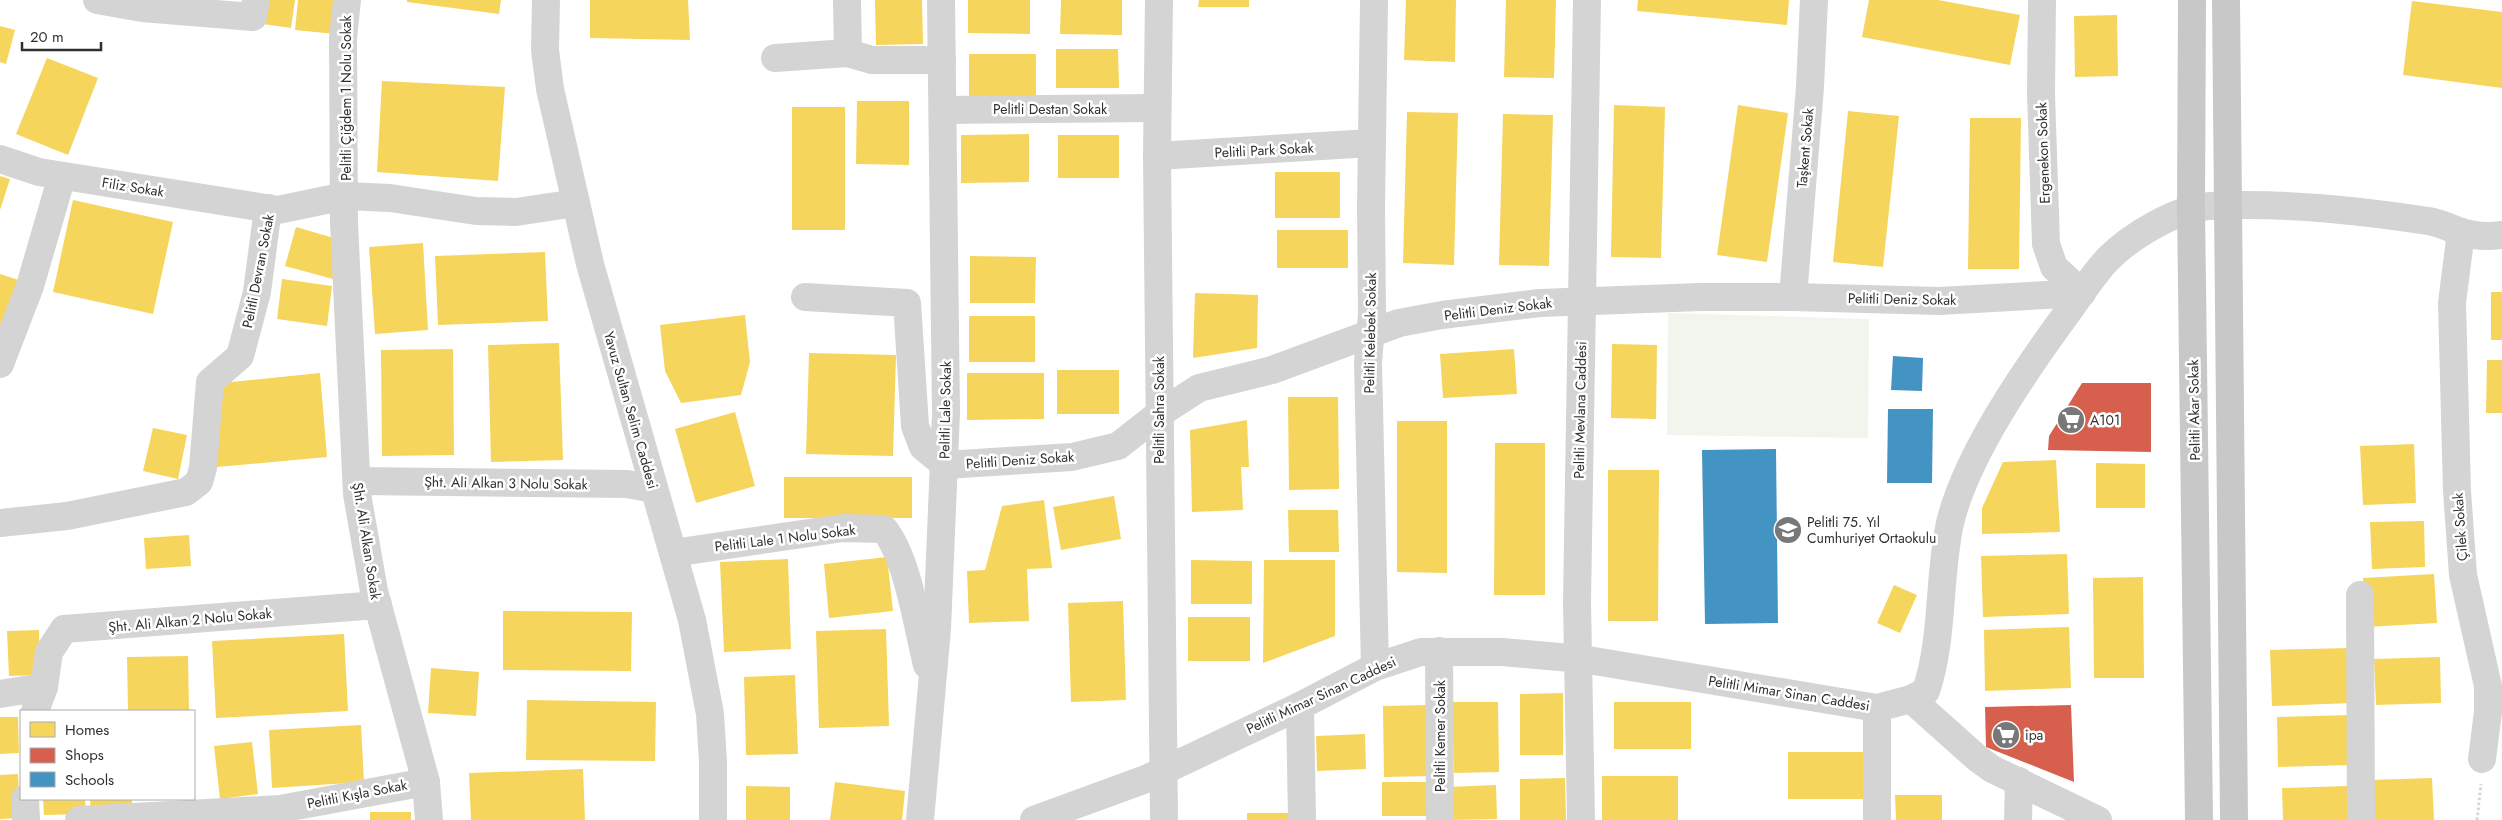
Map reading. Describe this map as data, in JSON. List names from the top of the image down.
{
  "streets": {
    "main road": ["Pelitli Akar Sokak"],
    "street": [
      "Pelitli Çiğdem 1 Nolu Sokak",
      "Pelitli Destan Sokak",
      "Taşkent Sokak",
      "Pelitli Park Sokak",
      "Ergenekon Sokak",
      "Filiz Sokak",
      "Pelitli Devran Sokak",
      "Pelitli Deniz Sokak",
      "Pelitli Kelebek Sokak",
      "Yavuz Sultan Selim Caddesi",
      "Pelitli Lale Sokak",
      "Pelitli Sahra Sokak",
      "Pelitli Mevlana Caddesi",
      "Şht. Ali Alkan 3 Nolu Sokak",
      "Çilek Sokak",
      "Pelitli Lale 1 Nolu Sokak",
      "Şht. Ali Alkan Sokak",
      "Şht. Ali Alkan 2 Nolu Sokak",
      "Pelitli Mimar Sinan Caddesi",
      "Pelitli Kemer Sokak",
      "Pelitli Kışla Sokak"
    ]
  },
  "crossings": [
    ["Pelitli Çiğdem 1 Nolu Sokak", "Pelitli Devran Sokak"],
    ["Pelitli Çiğdem 1 Nolu Sokak", "Şht. Ali Alkan Sokak"],
    ["Pelitli Destan Sokak", "Pelitli Lale Sokak"],
    ["Pelitli Destan Sokak", "Pelitli Sahra Sokak"],
    ["Taşkent Sokak", "Pelitli Deniz Sokak"],
    ["Pelitli Park Sokak", "Pelitli Kelebek Sokak"],
    ["Pelitli Park Sokak", "Pelitli Sahra Sokak"],
    ["Ergenekon Sokak", "Pelitli Deniz Sokak"],
    ["Ergenekon Sokak", "Pelitli Mimar Sinan Caddesi"],
    ["Filiz Sokak", "Pelitli Devran Sokak"],
    ["Pelitli Devran Sokak", "Yavuz Sultan Selim Caddesi"],
    ["Pelitli Devran Sokak", "Şht. Ali Alkan Sokak"],
    ["Pelitli Deniz Sokak", "Pelitli Kelebek Sokak"],
    ["Pelitli Deniz Sokak", "Pelitli Lale Sokak"],
    ["Pelitli Deniz Sokak", "Pelitli Sahra Sokak"],
    ["Pelitli Deniz Sokak", "Pelitli Mevlana Caddesi"],
    ["Pelitli Deniz Sokak", "Pelitli Mimar Sinan Caddesi"],
    ["Pelitli Kelebek Sokak", "Pelitli Mimar Sinan Caddesi"],
    ["Yavuz Sultan Selim Caddesi", "Şht. Ali Alkan 3 Nolu Sokak"],
    ["Yavuz Sultan Selim Caddesi", "Pelitli Lale 1 Nolu Sokak"],
    ["Pelitli Lale Sokak", "Pelitli Lale 1 Nolu Sokak"],
    ["Pelitli Sahra Sokak", "Pelitli Mimar Sinan Caddesi"],
    ["Pelitli Mevlana Caddesi", "Pelitli Mimar Sinan Caddesi"],
    ["Pelitli Akar Sokak", "Pelitli Mimar Sinan Caddesi"],
    ["Şht. Ali Alkan 3 Nolu Sokak", "Şht. Ali Alkan Sokak"],
    ["Çilek Sokak", "Pelitli Mimar Sinan Caddesi"],
    ["Şht. Ali Alkan Sokak", "Şht. Ali Alkan 2 Nolu Sokak"],
    ["Şht. Ali Alkan Sokak", "Pelitli Kışla Sokak"],
    ["Pelitli Mimar Sinan Caddesi", "Pelitli Kemer Sokak"]
  ],
  "places": {
    "supermarket": ["A101", "ipa"],
    "school or university": ["Pelitli 75. Yıl Cumhuriyet Ortaokulu"]
  },
  "legend": ["Homes", "Shops", "Schools"],
  "scale_bar": "20 m"
}
